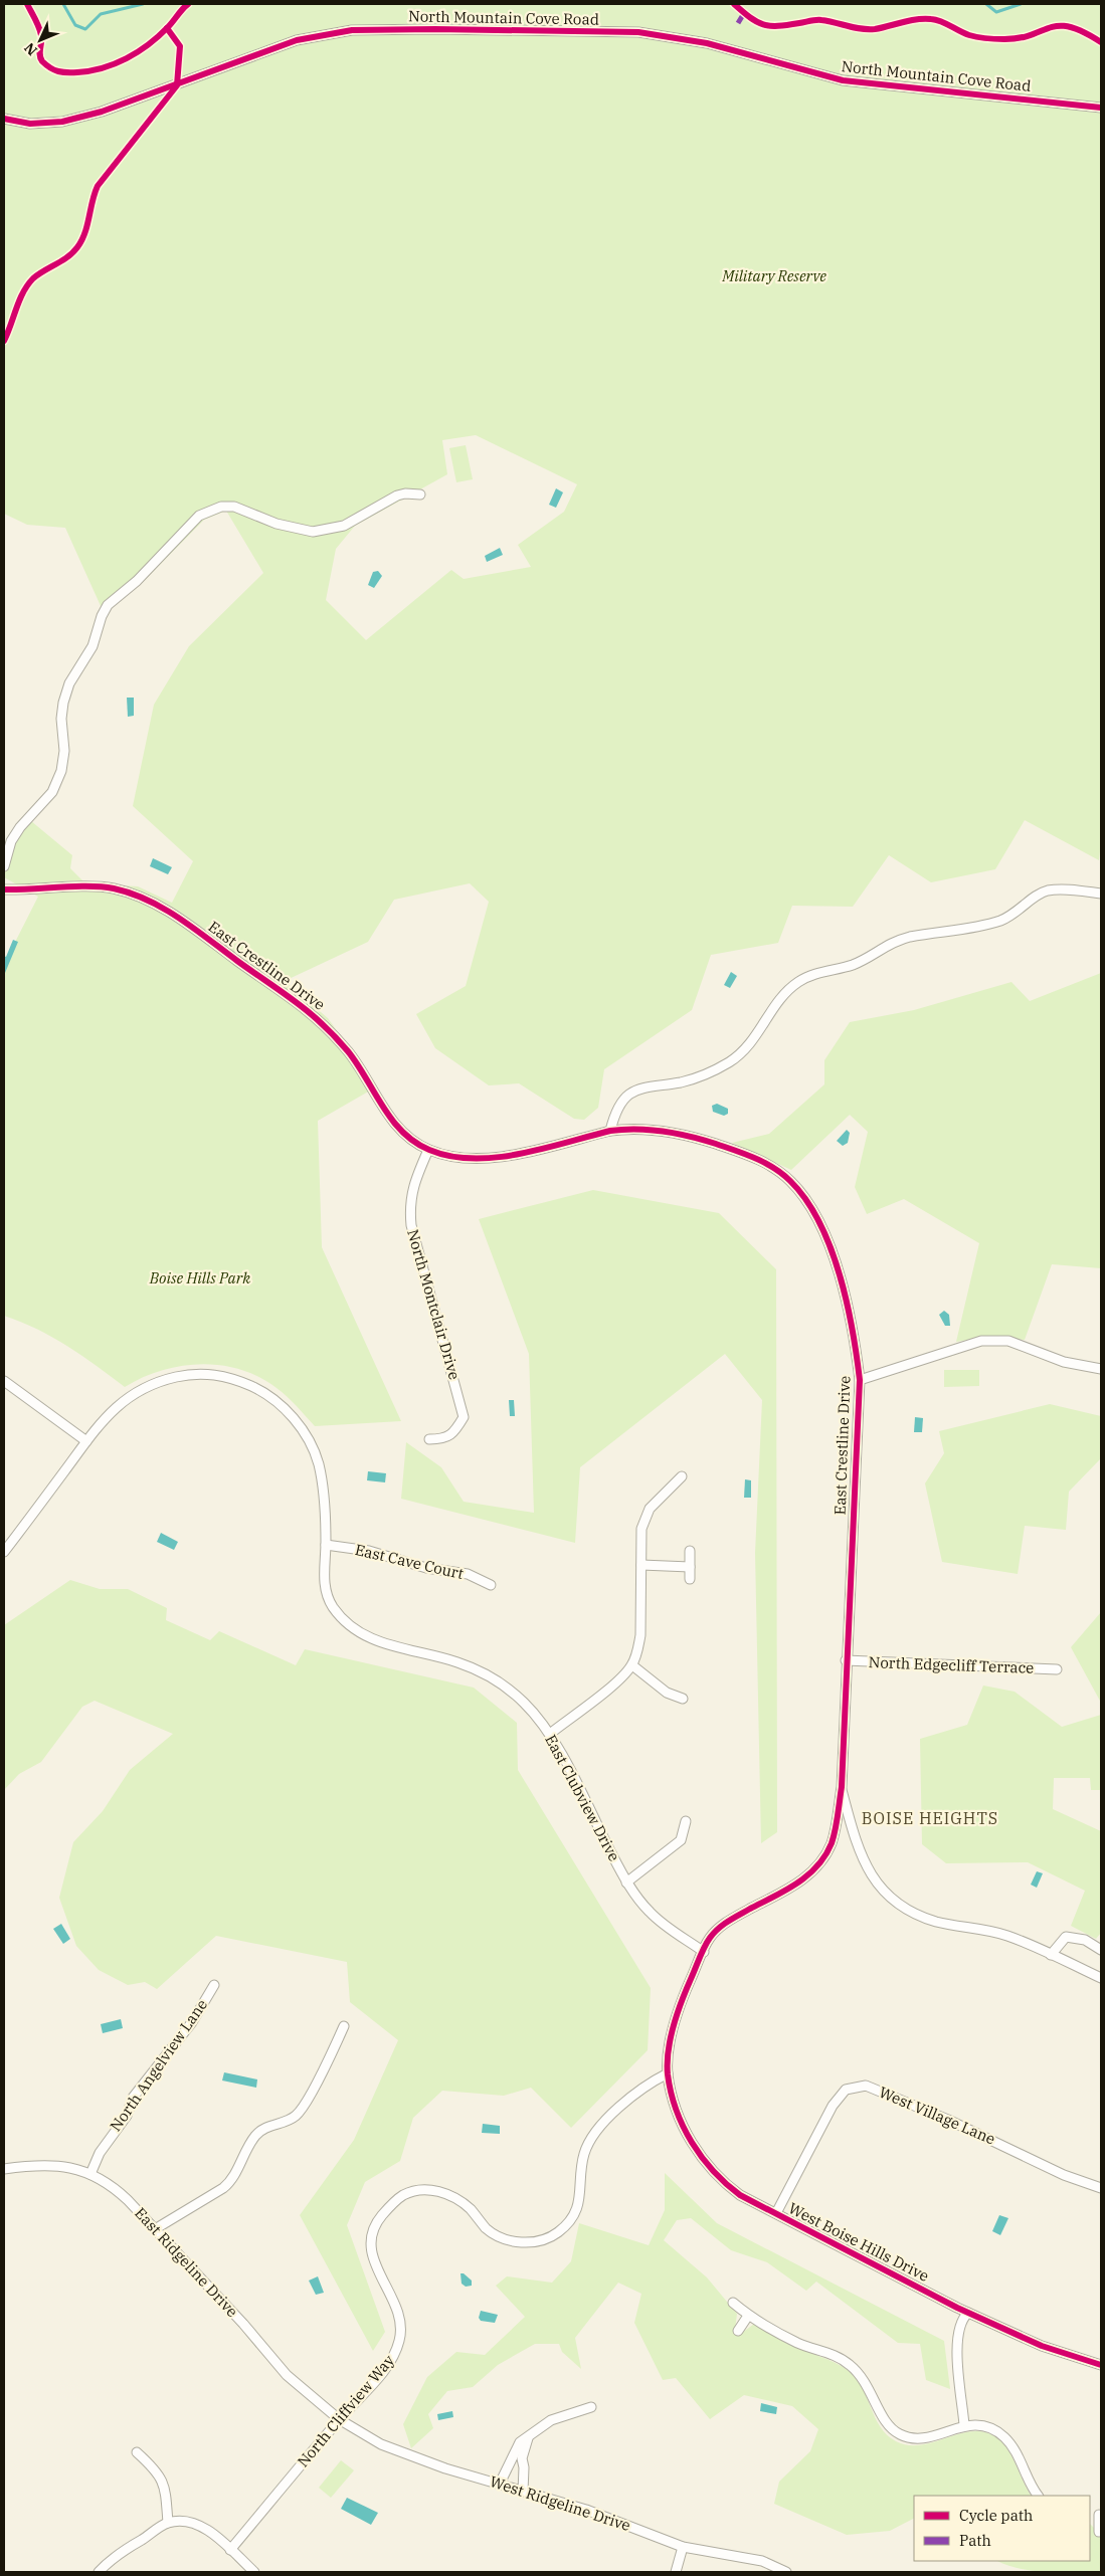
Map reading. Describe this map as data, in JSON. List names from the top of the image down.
{
  "streets": {
    "street": [
      "North Mountain Cove Road",
      "East Crestline Drive",
      "North Montclair Drive",
      "East Cave Court",
      "North Edgecliff Terrace",
      "East Clubview Drive",
      "North Angelview Lane",
      "West Village Lane",
      "West Boise Hills Drive",
      "East Ridgeline Drive",
      "North Cliffview Way",
      "West Ridgeline Drive"
    ]
  },
  "crossings": [
    ["East Crestline Drive", "North Montclair Drive"],
    ["East Crestline Drive", "North Edgecliff Terrace"],
    ["East Cave Court", "East Clubview Drive"],
    ["North Angelview Lane", "East Ridgeline Drive"],
    ["West Village Lane", "West Boise Hills Drive"],
    ["West Boise Hills Drive", "North Cliffview Way"],
    ["East Ridgeline Drive", "North Cliffview Way"],
    ["East Ridgeline Drive", "West Ridgeline Drive"],
    ["North Cliffview Way", "West Ridgeline Drive"]
  ],
  "districts": ["BOISE HEIGHTS"],
  "parks": ["Military Reserve", "Boise Hills Park"],
  "legend": ["Cycle path", "Path"],
  "north": "bottom left"
}
